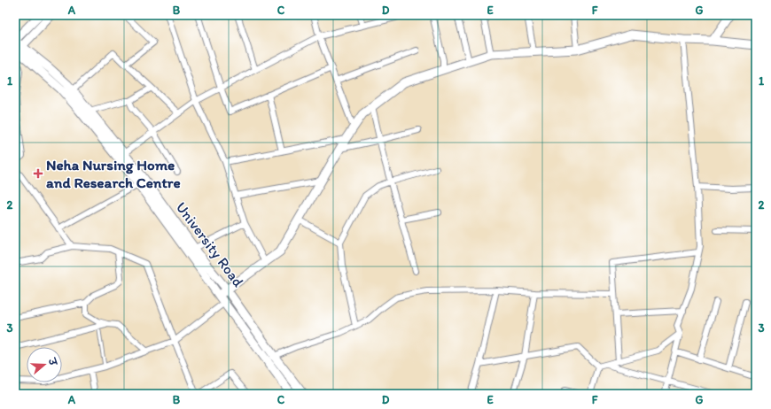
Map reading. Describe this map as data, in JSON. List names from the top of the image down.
{
  "streets": {
    "street": ["University Road"]
  },
  "places": {
    "health": ["Neha Nursing Home and Research Centre"]
  },
  "north": "right",
  "grid": {
    "columns": [
      "A",
      "B",
      "C",
      "D",
      "E",
      "F",
      "G"
    ],
    "rows": ["1", "2", "3"]
  }
}
